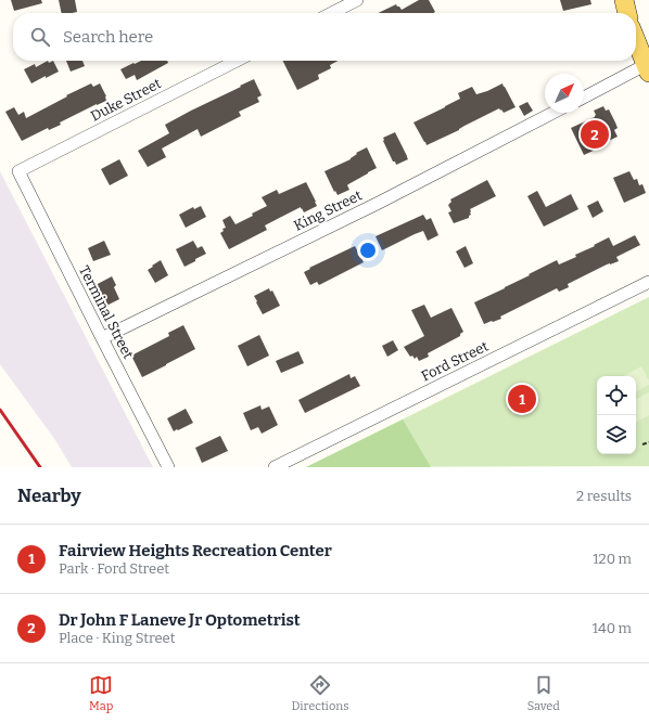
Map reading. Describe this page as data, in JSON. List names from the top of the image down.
{
  "streets": {
    "street": [
      "Duke Street",
      "King Street",
      "Terminal Street",
      "Ford Street"
    ]
  },
  "crossings": [
    ["Duke Street", "Terminal Street"],
    ["King Street", "Terminal Street"]
  ],
  "north": "top right",
  "page": {
    "search": "Search here",
    "pins": ["2", "1"],
    "heading": ["Nearby", "2 results"],
    "list": [
      {
        "mark": "1",
        "name": "Fairview Heights Recreation Center",
        "note": "Park · Ford Street",
        "value": "120 m"
      },
      {
        "mark": "2",
        "name": "Dr John F Laneve Jr Optometrist",
        "note": "Place · King Street",
        "value": "140 m"
      }
    ],
    "nav": ["Map", "Directions", "Saved"]
  }
}
